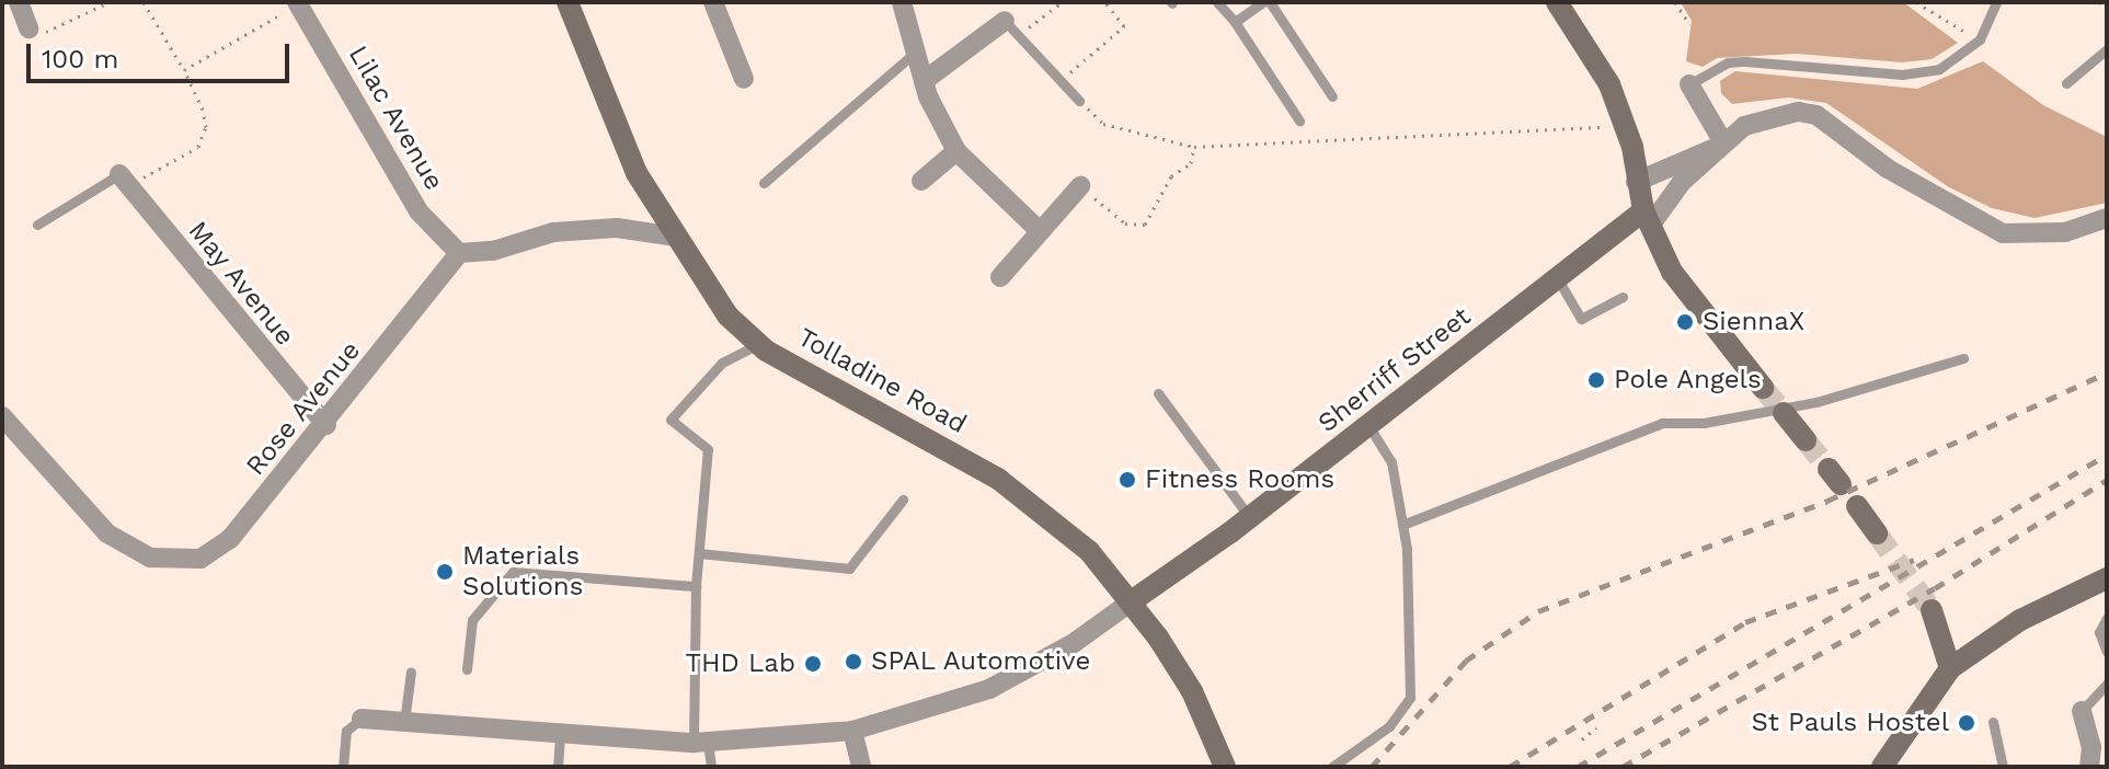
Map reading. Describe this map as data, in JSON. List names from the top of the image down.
{
  "streets": {
    "main road": ["Sherriff Street", "Tolladine Road"],
    "street": ["Lilac Avenue", "May Avenue", "Rose Avenue"]
  },
  "crossings": [
    ["Lilac Avenue", "Rose Avenue"],
    ["May Avenue", "Rose Avenue"],
    ["Sherriff Street", "Tolladine Road"]
  ],
  "places": [
    "SiennaX",
    "Pole Angels",
    "Fitness Rooms",
    "Materials Solutions",
    "SPAL Automotive",
    "THD Lab",
    "St Pauls Hostel"
  ],
  "scale_bar": "100 m"
}
